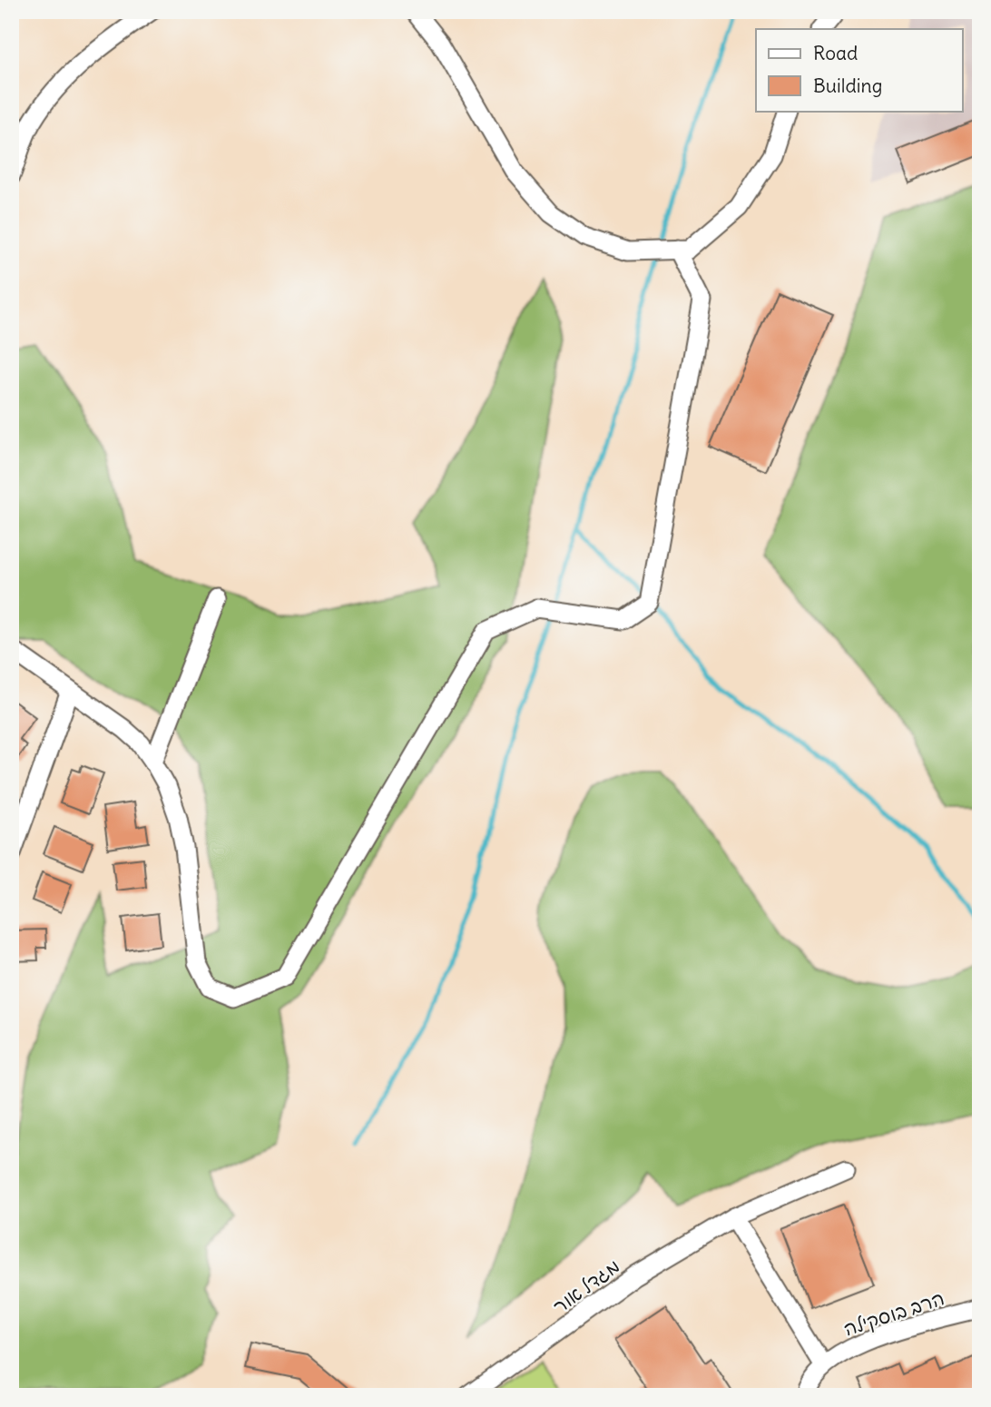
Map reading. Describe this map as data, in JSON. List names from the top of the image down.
{
  "streets": {
    "street": ["מגדל אור", "הרב בוסקילה"]
  },
  "legend": ["Road", "Building"]
}
